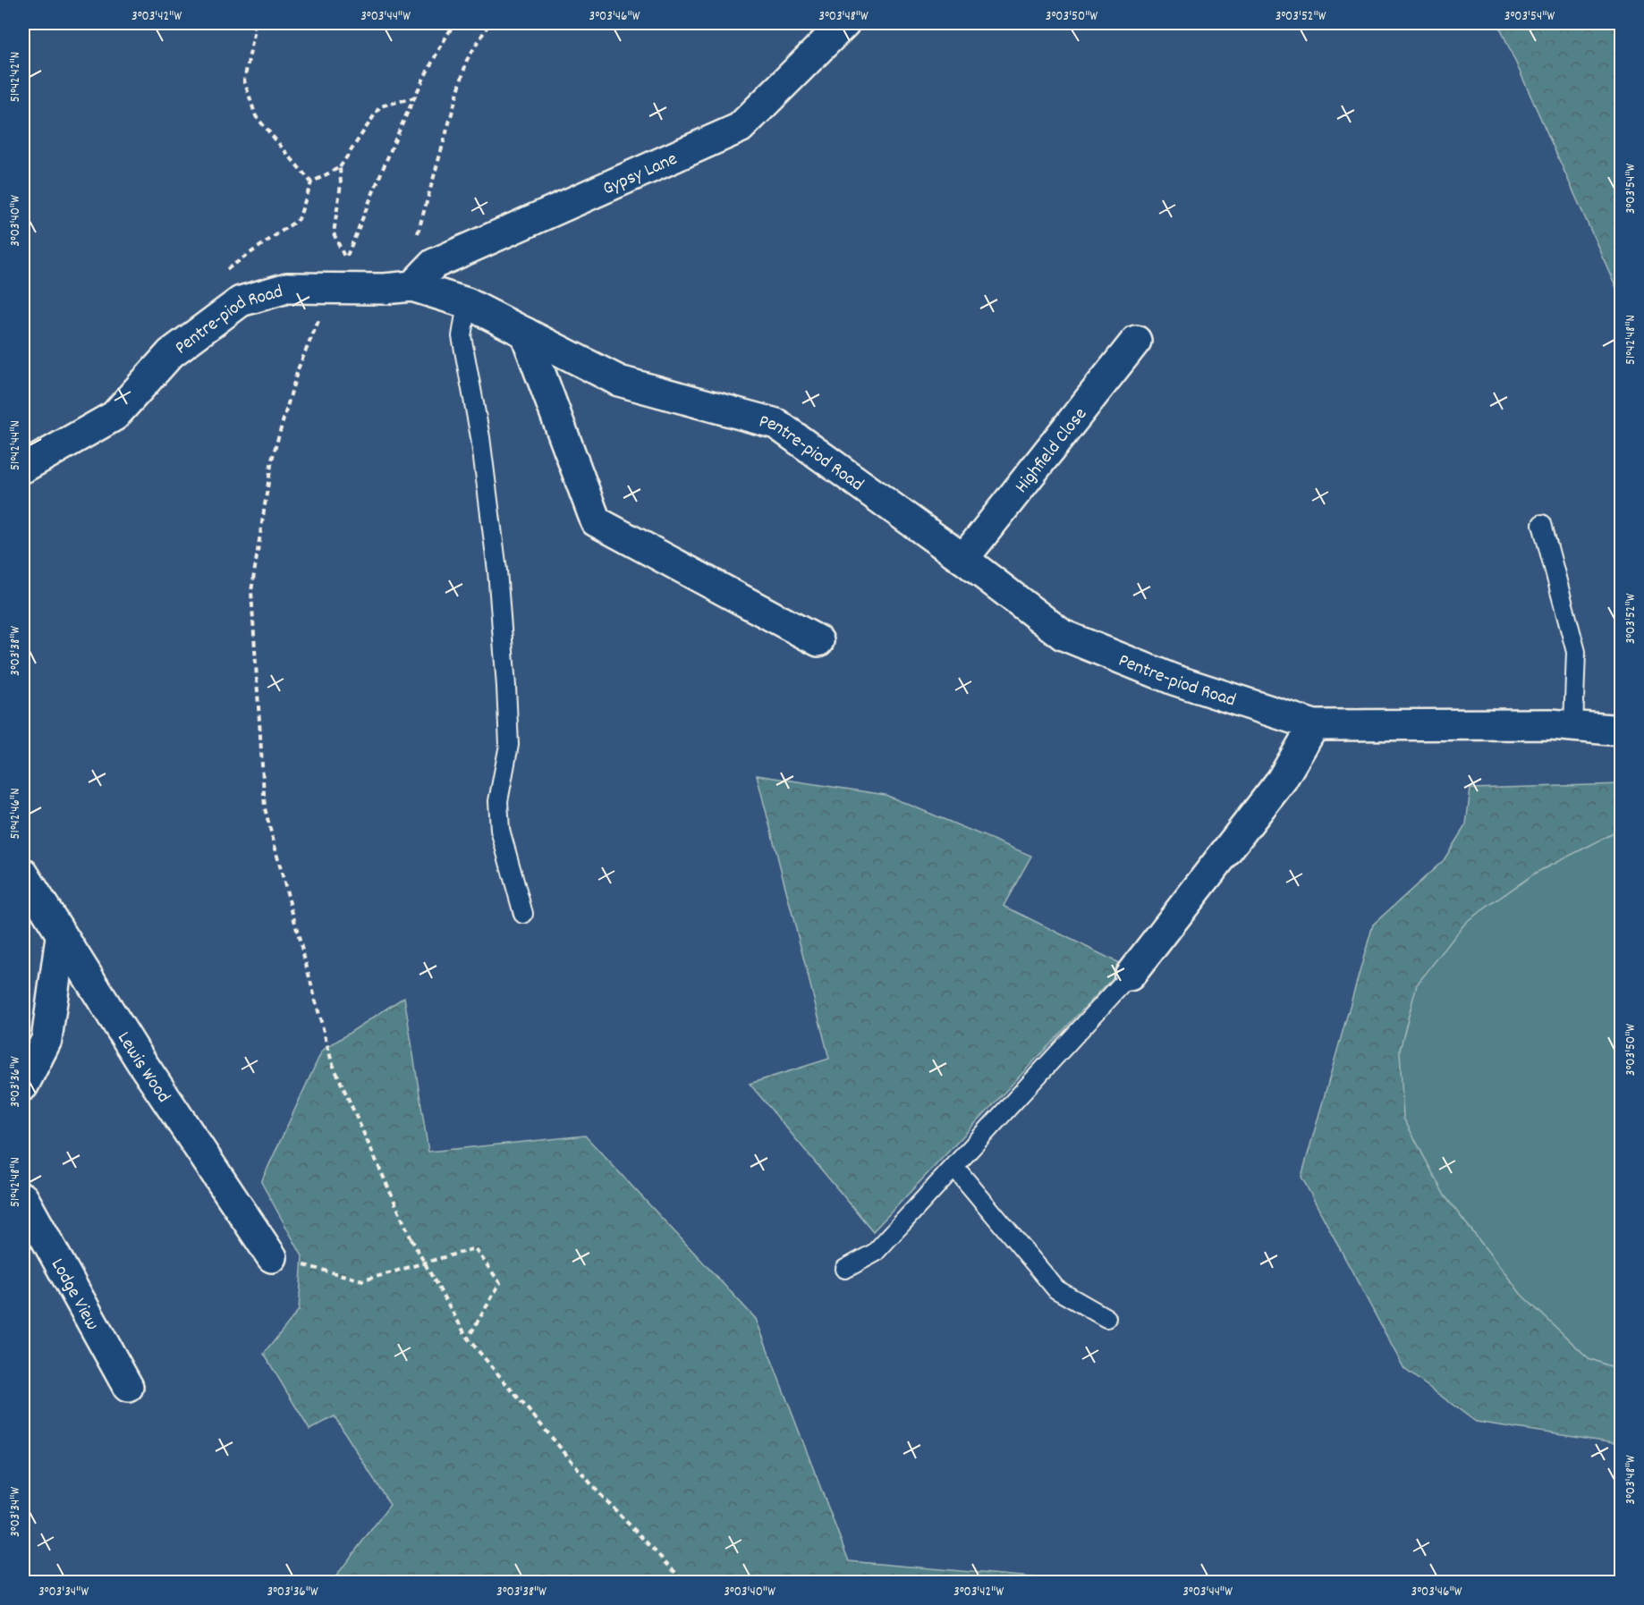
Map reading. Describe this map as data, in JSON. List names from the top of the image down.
{
  "streets": {
    "street": [
      "Gypsy Lane",
      "Pentre-piod Road",
      "Highfield Close",
      "Lewis Wood",
      "Lodge View"
    ]
  },
  "crossings": [
    ["Gypsy Lane", "Pentre-piod Road"],
    ["Pentre-piod Road", "Highfield Close"]
  ],
  "coordinates": [
    "3°03'42\"W",
    "3°03'44\"W",
    "3°03'46\"W",
    "3°03'48\"W",
    "3°03'50\"W",
    "3°03'52\"W",
    "3°03'54\"W",
    "51°42'42\"N",
    "3°03'40\"W",
    "51°42'48\"N",
    "51°42'44\"N",
    "3°03'38\"W",
    "51°42'46\"N",
    "3°03'36\"W",
    "3°03'34\"W"
  ]
}
